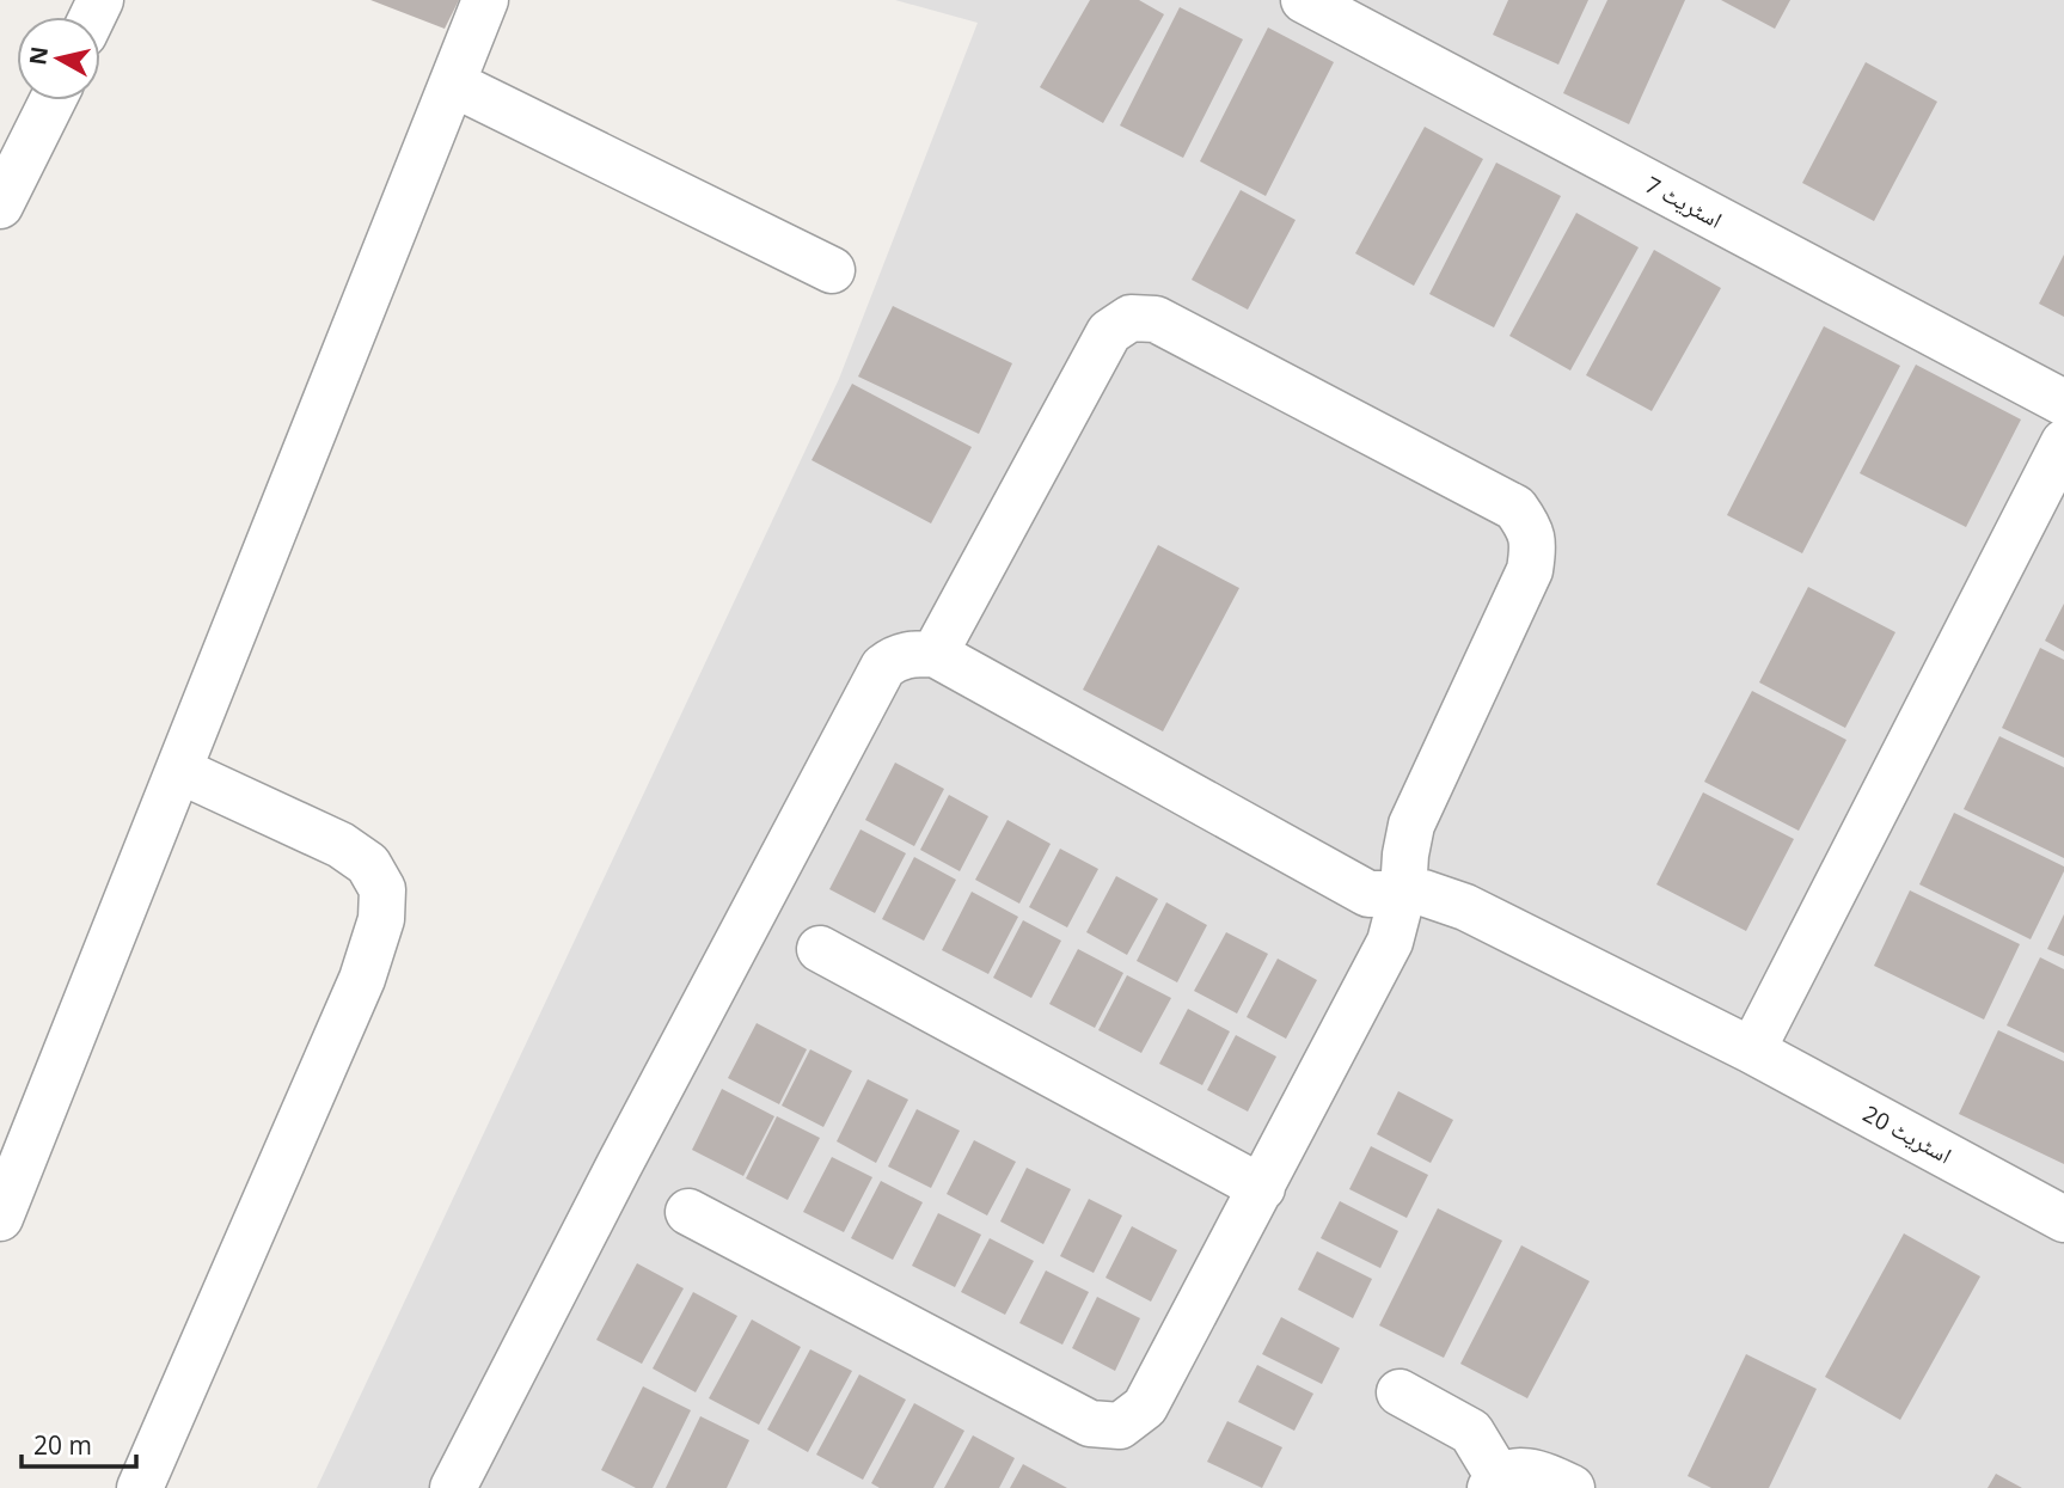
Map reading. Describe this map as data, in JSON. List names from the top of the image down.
{
  "streets": {
    "street": ["اسٹریٹ 7", "اسٹریٹ 20"]
  },
  "scale_bar": "20 m",
  "north": "left"
}
